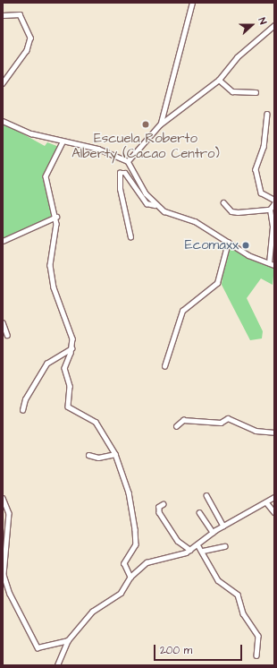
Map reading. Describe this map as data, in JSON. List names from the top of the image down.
{
  "places": ["Escuela Roberto Alberty (Cacao Centro)", "Ecomaxx"],
  "scale_bar": "200 m",
  "north": "right"
}
